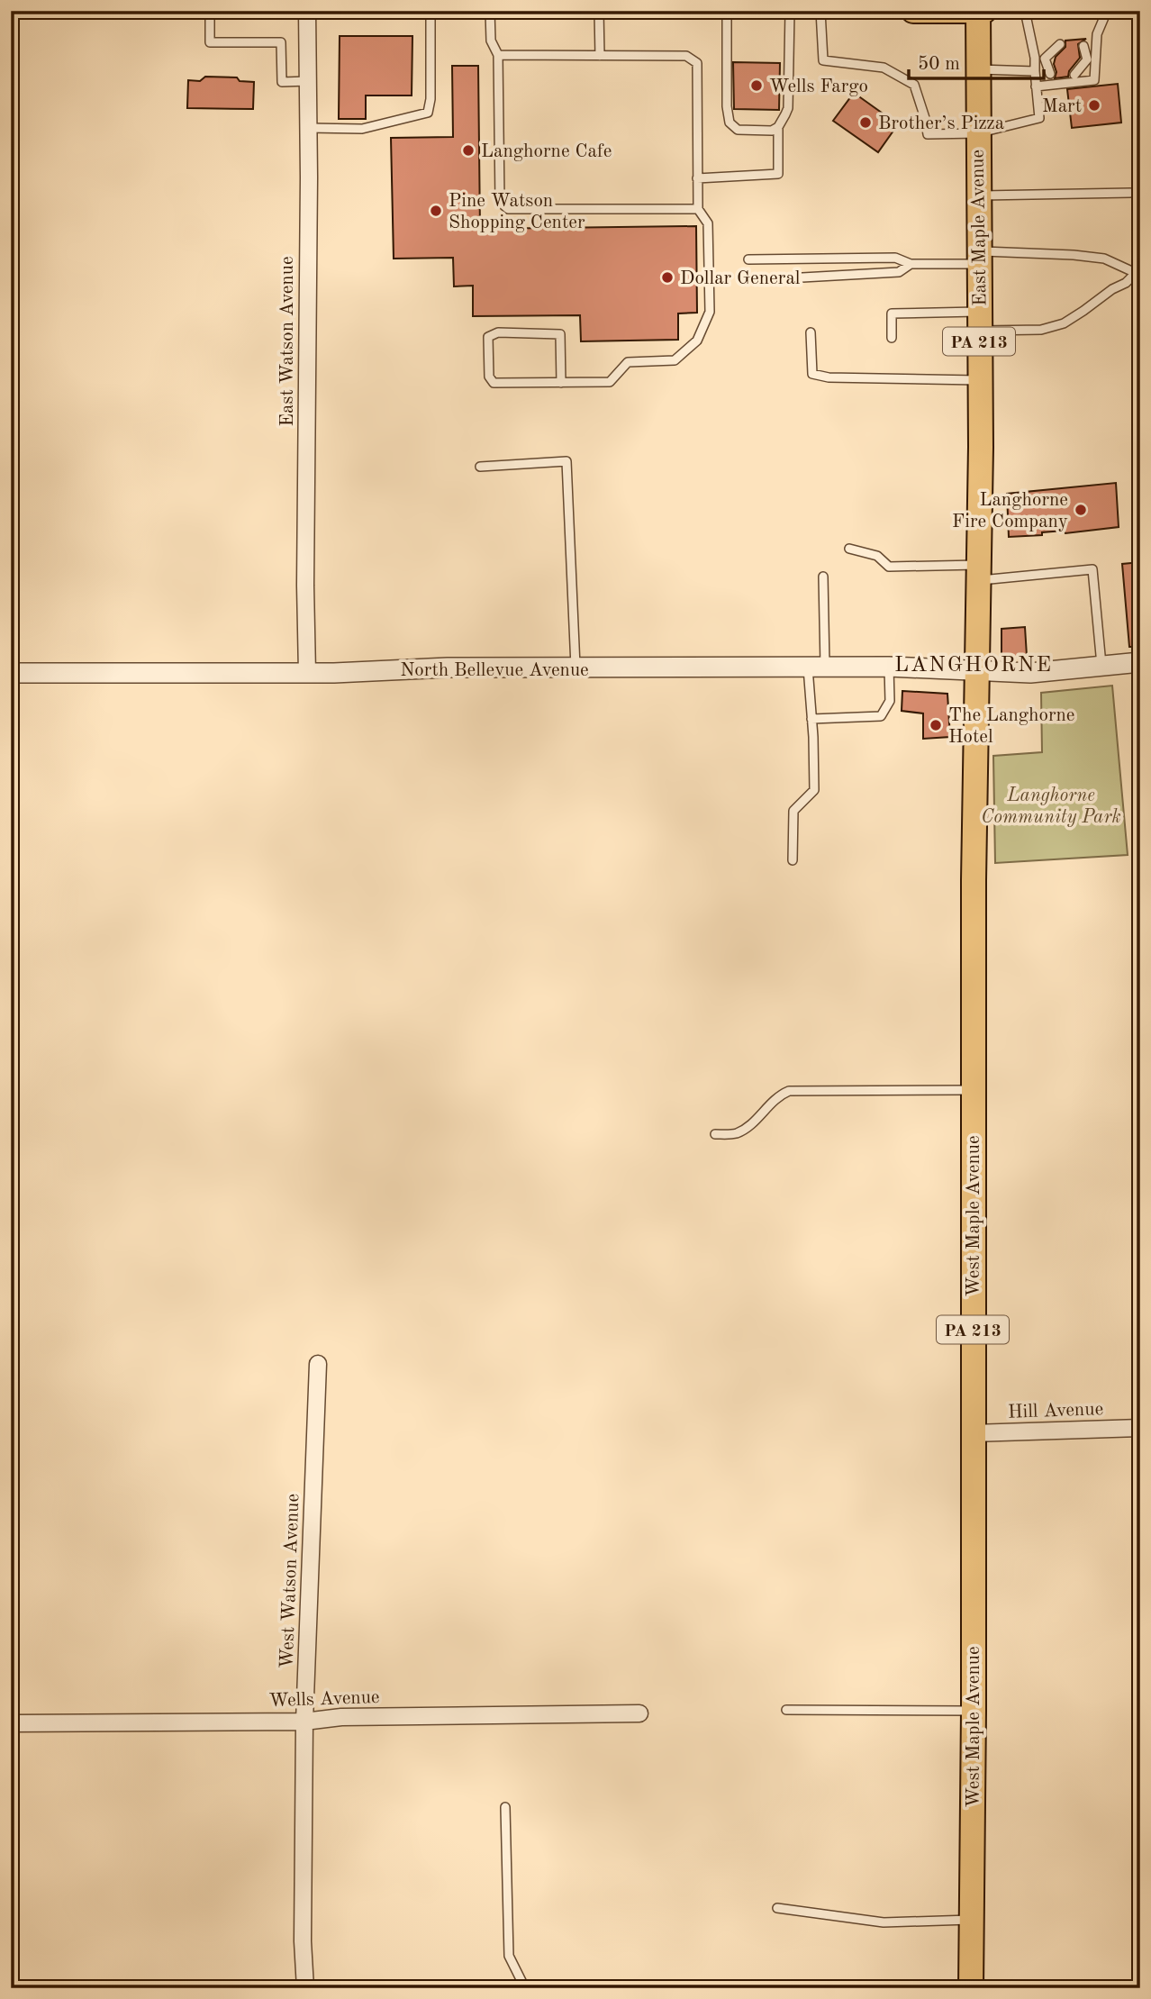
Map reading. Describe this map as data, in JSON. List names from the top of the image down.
{
  "streets": {
    "main road": ["East Maple Avenue", "PA 213", "West Maple Avenue"],
    "street": [
      "East Watson Avenue",
      "North Bellevue Avenue",
      "Hill Avenue",
      "West Watson Avenue",
      "Wells Avenue"
    ]
  },
  "crossings": [
    ["East Maple Avenue", "North Bellevue Avenue"],
    ["East Maple Avenue", "West Maple Avenue"],
    ["East Watson Avenue", "North Bellevue Avenue"],
    ["North Bellevue Avenue", "West Maple Avenue"],
    ["West Maple Avenue", "Hill Avenue"],
    ["West Watson Avenue", "Wells Avenue"]
  ],
  "districts": ["LANGHORNE"],
  "parks": ["Langhorne Community Park"],
  "places": [
    "Wells Fargo",
    "Mart",
    "Brother’s Pizza",
    "Langhorne Cafe",
    "Pine Watson Shopping Center",
    "Dollar General",
    "Langhorne Fire Company",
    "The Langhorne Hotel"
  ],
  "scale_bar": "50 m"
}
